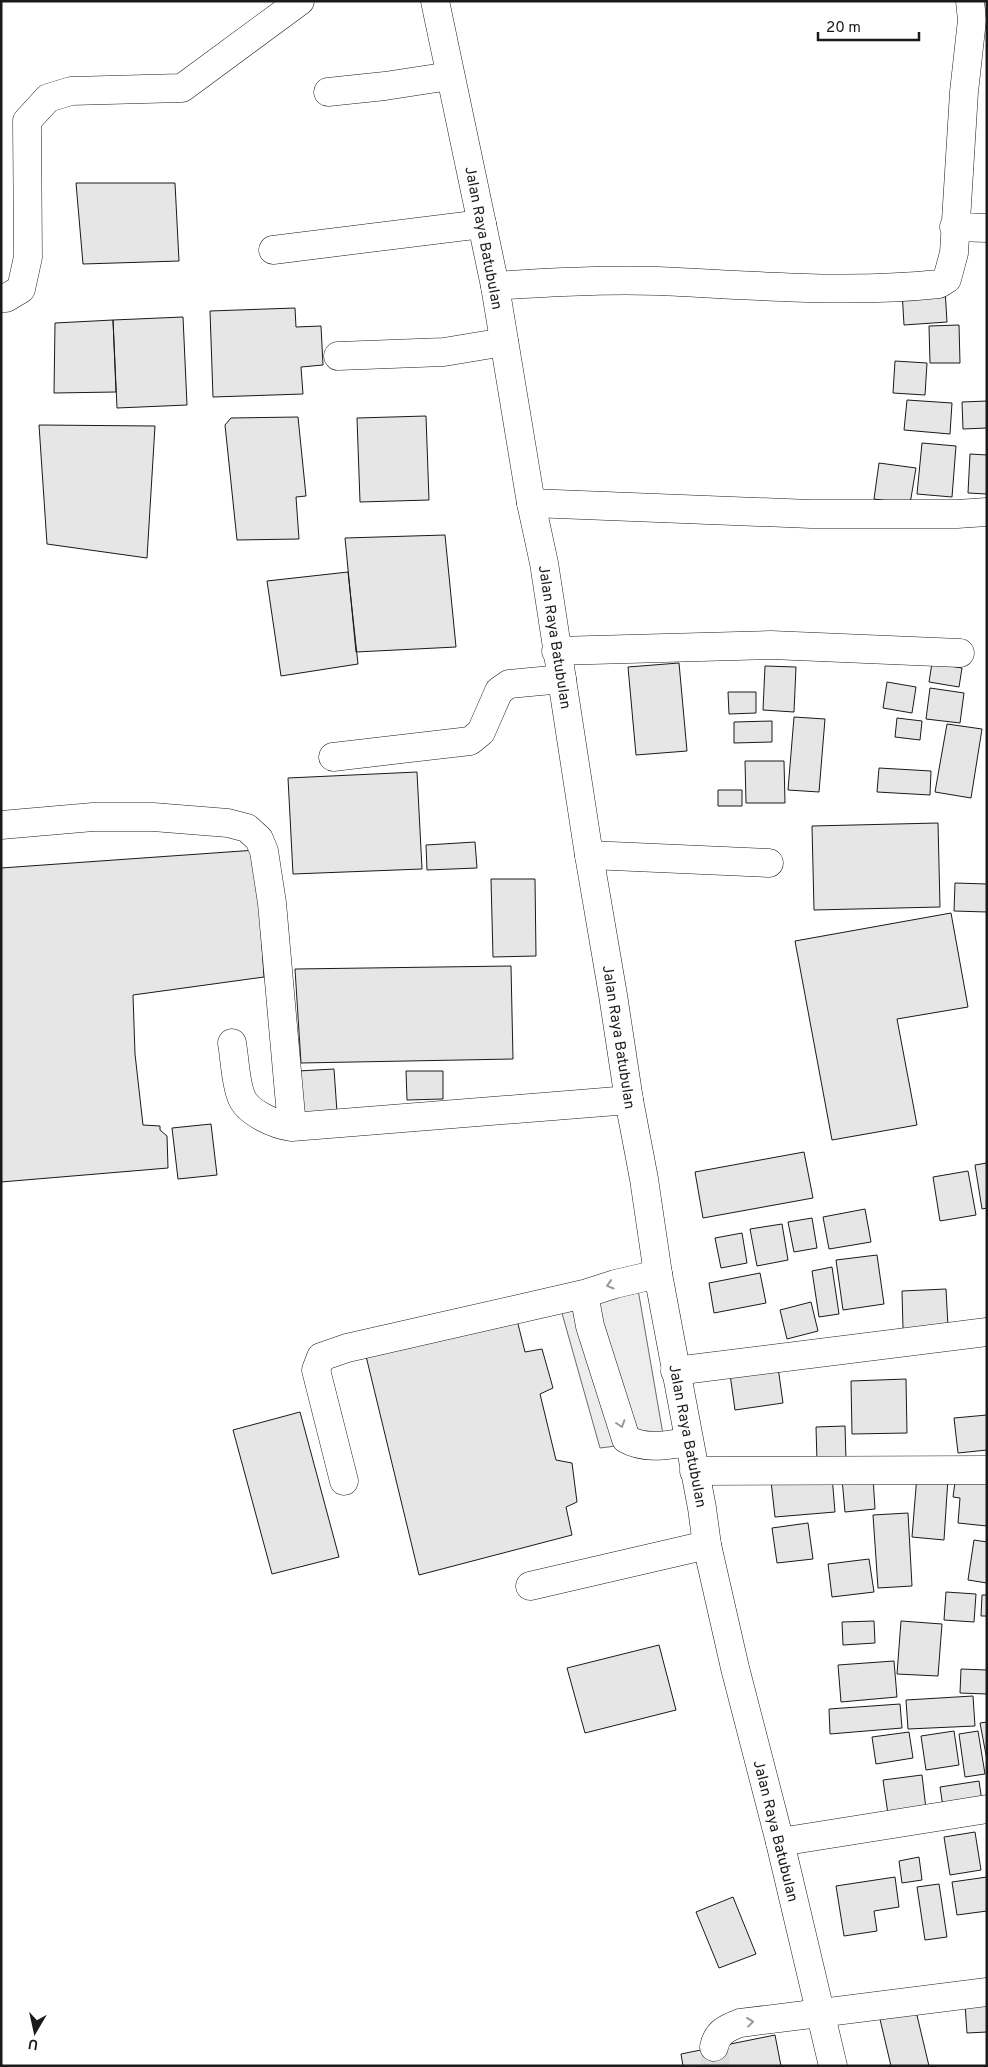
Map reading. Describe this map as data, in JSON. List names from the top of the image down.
{
  "streets": {
    "main road": ["Jalan Raya Batubulan"]
  },
  "scale_bar": "20 m",
  "north": "bottom"
}
